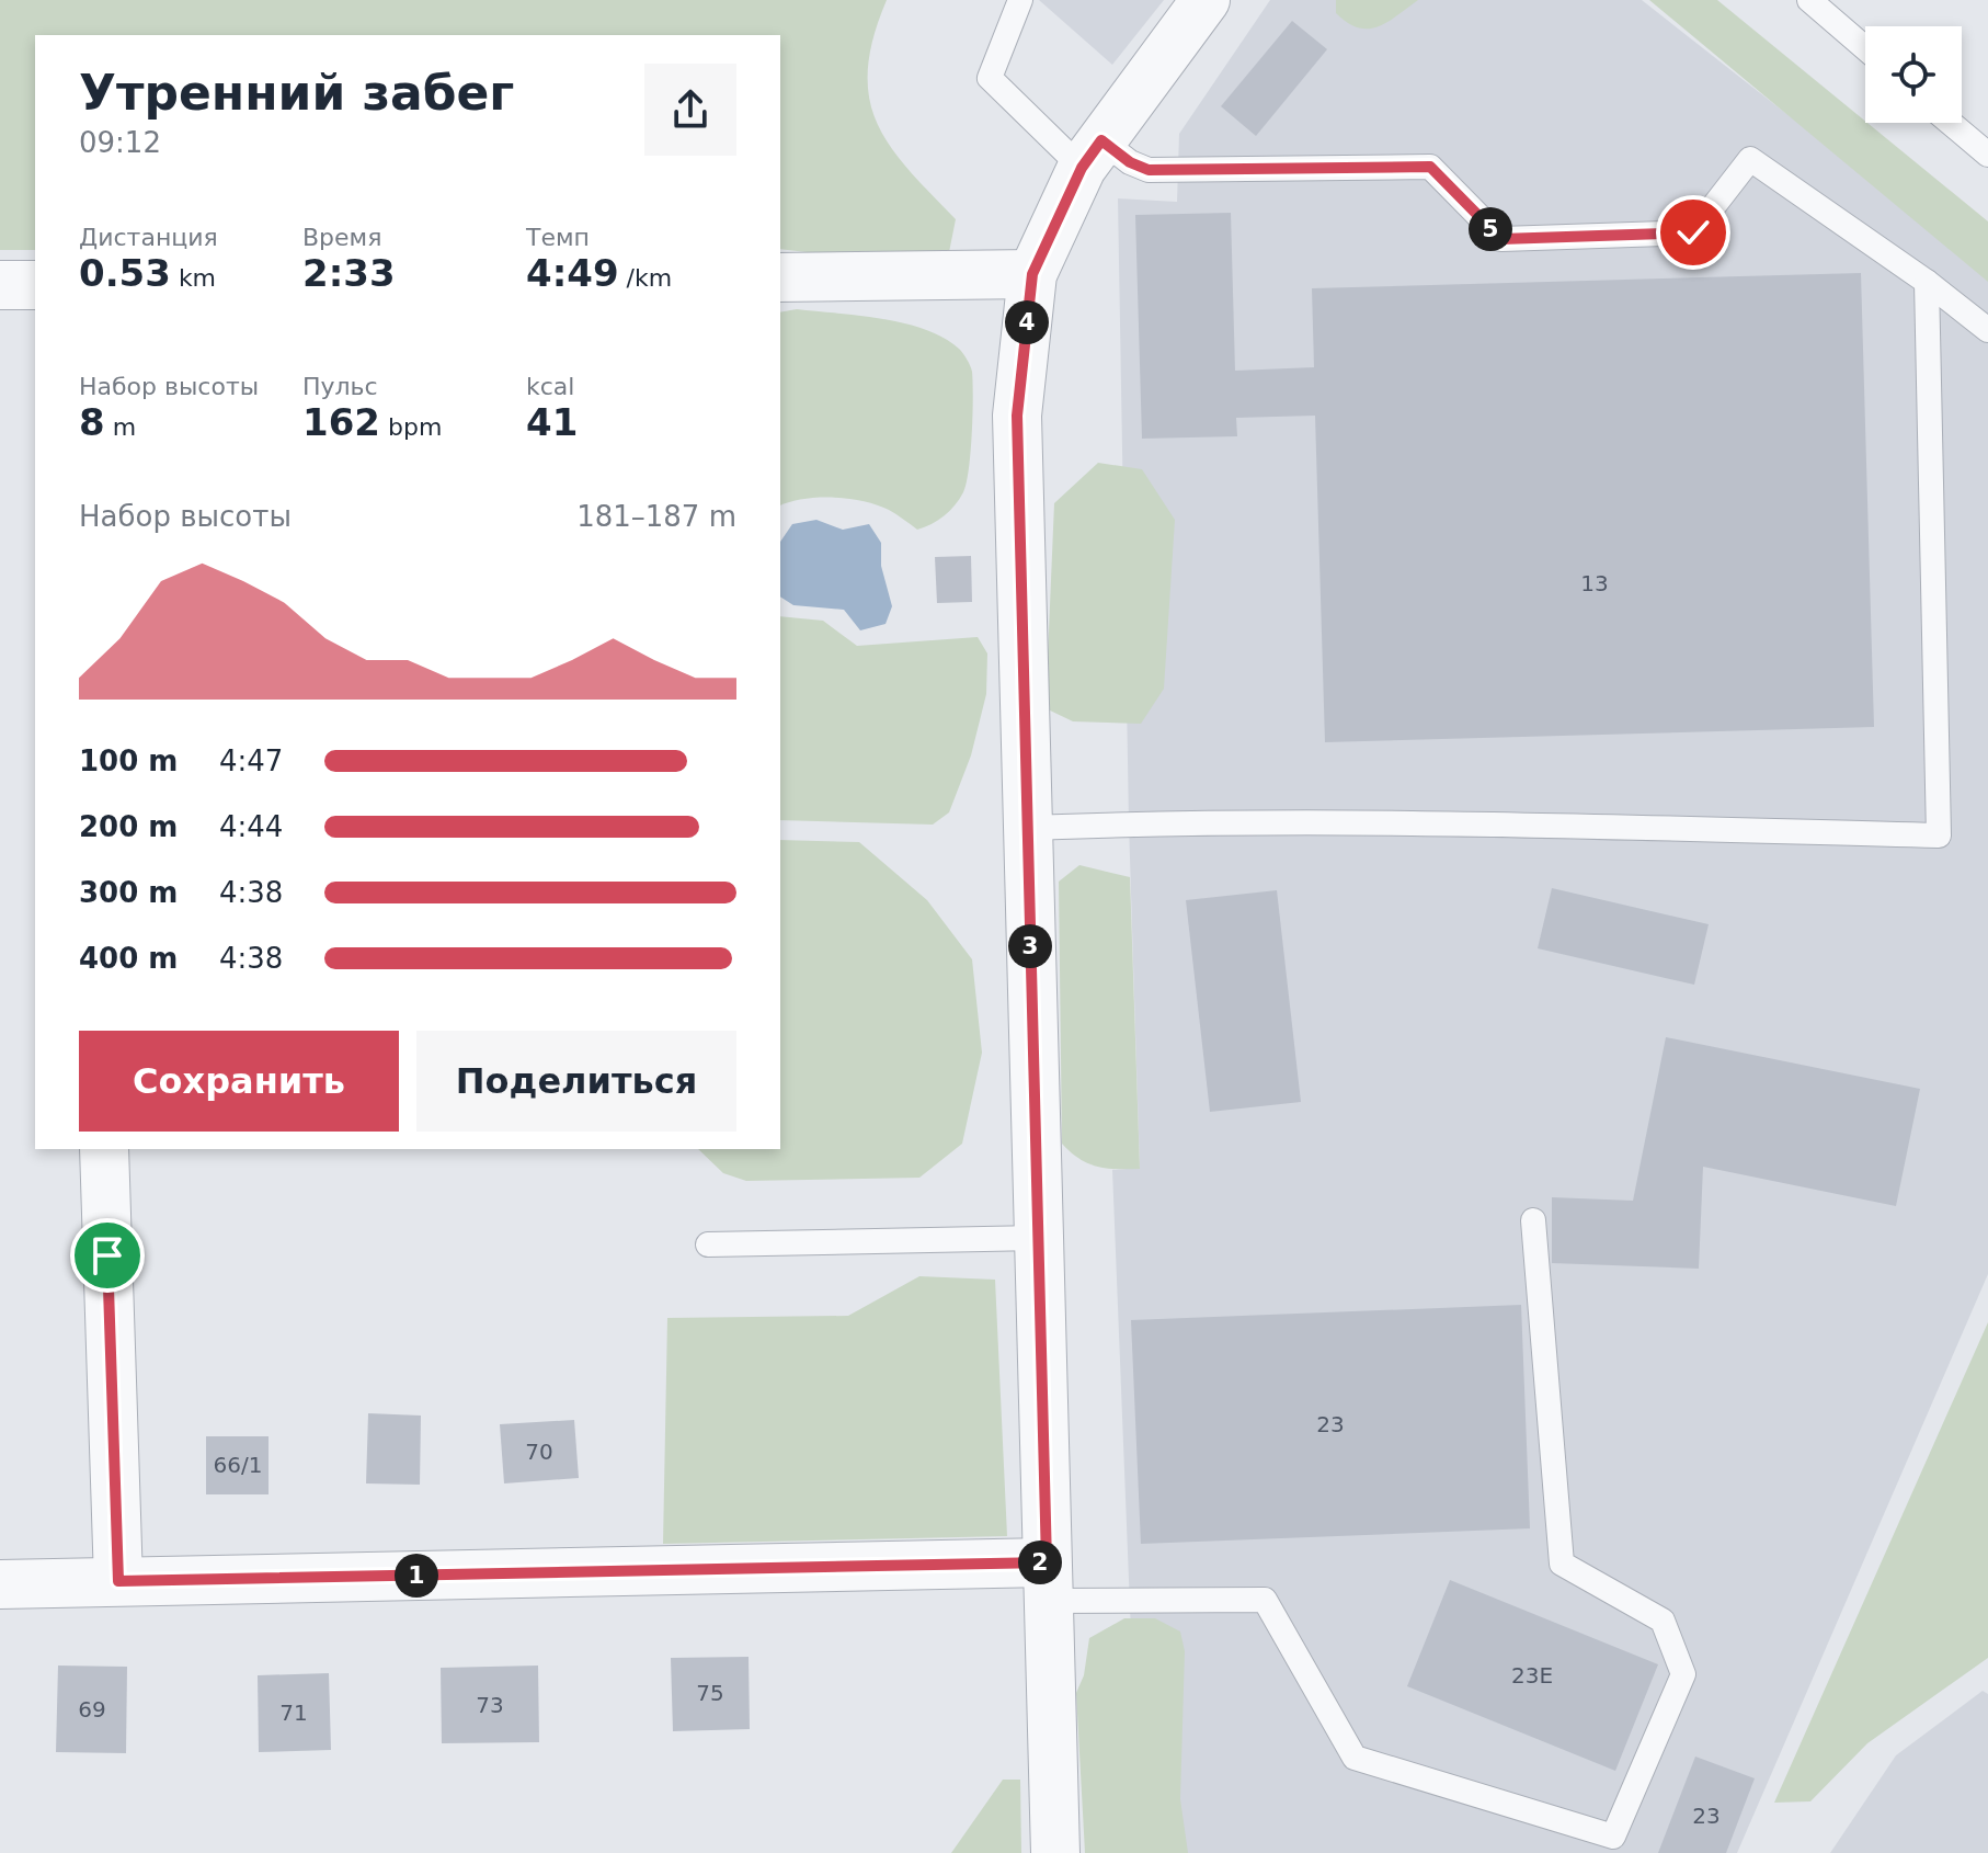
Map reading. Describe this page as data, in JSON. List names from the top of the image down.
{
  "house_numbers": [
    "13",
    "23",
    "70",
    "66/1",
    "23Е",
    "75",
    "73",
    "69",
    "71",
    "23"
  ],
  "page": {
    "heading": ["Утренний забег", "09:12"],
    "stats": [
      ["Дистанция", "0.53 km"],
      ["Время", "2:33"],
      ["Темп", "4:49 /km"],
      ["Набор высоты", "8 m"],
      ["Пульс", "162 bpm"],
      ["kcal", "41"]
    ],
    "pins": [
      "5",
      "4",
      "3",
      "2",
      "1"
    ],
    "chart": ["Набор высоты", "181–187 m"],
    "list": [
      {
        "name": "100 m",
        "note": "4:47"
      },
      {
        "name": "200 m",
        "note": "4:44"
      },
      {
        "name": "300 m",
        "note": "4:38"
      },
      {
        "name": "400 m",
        "note": "4:38"
      }
    ],
    "buttons": ["Сохранить", "Поделиться"]
  }
}
